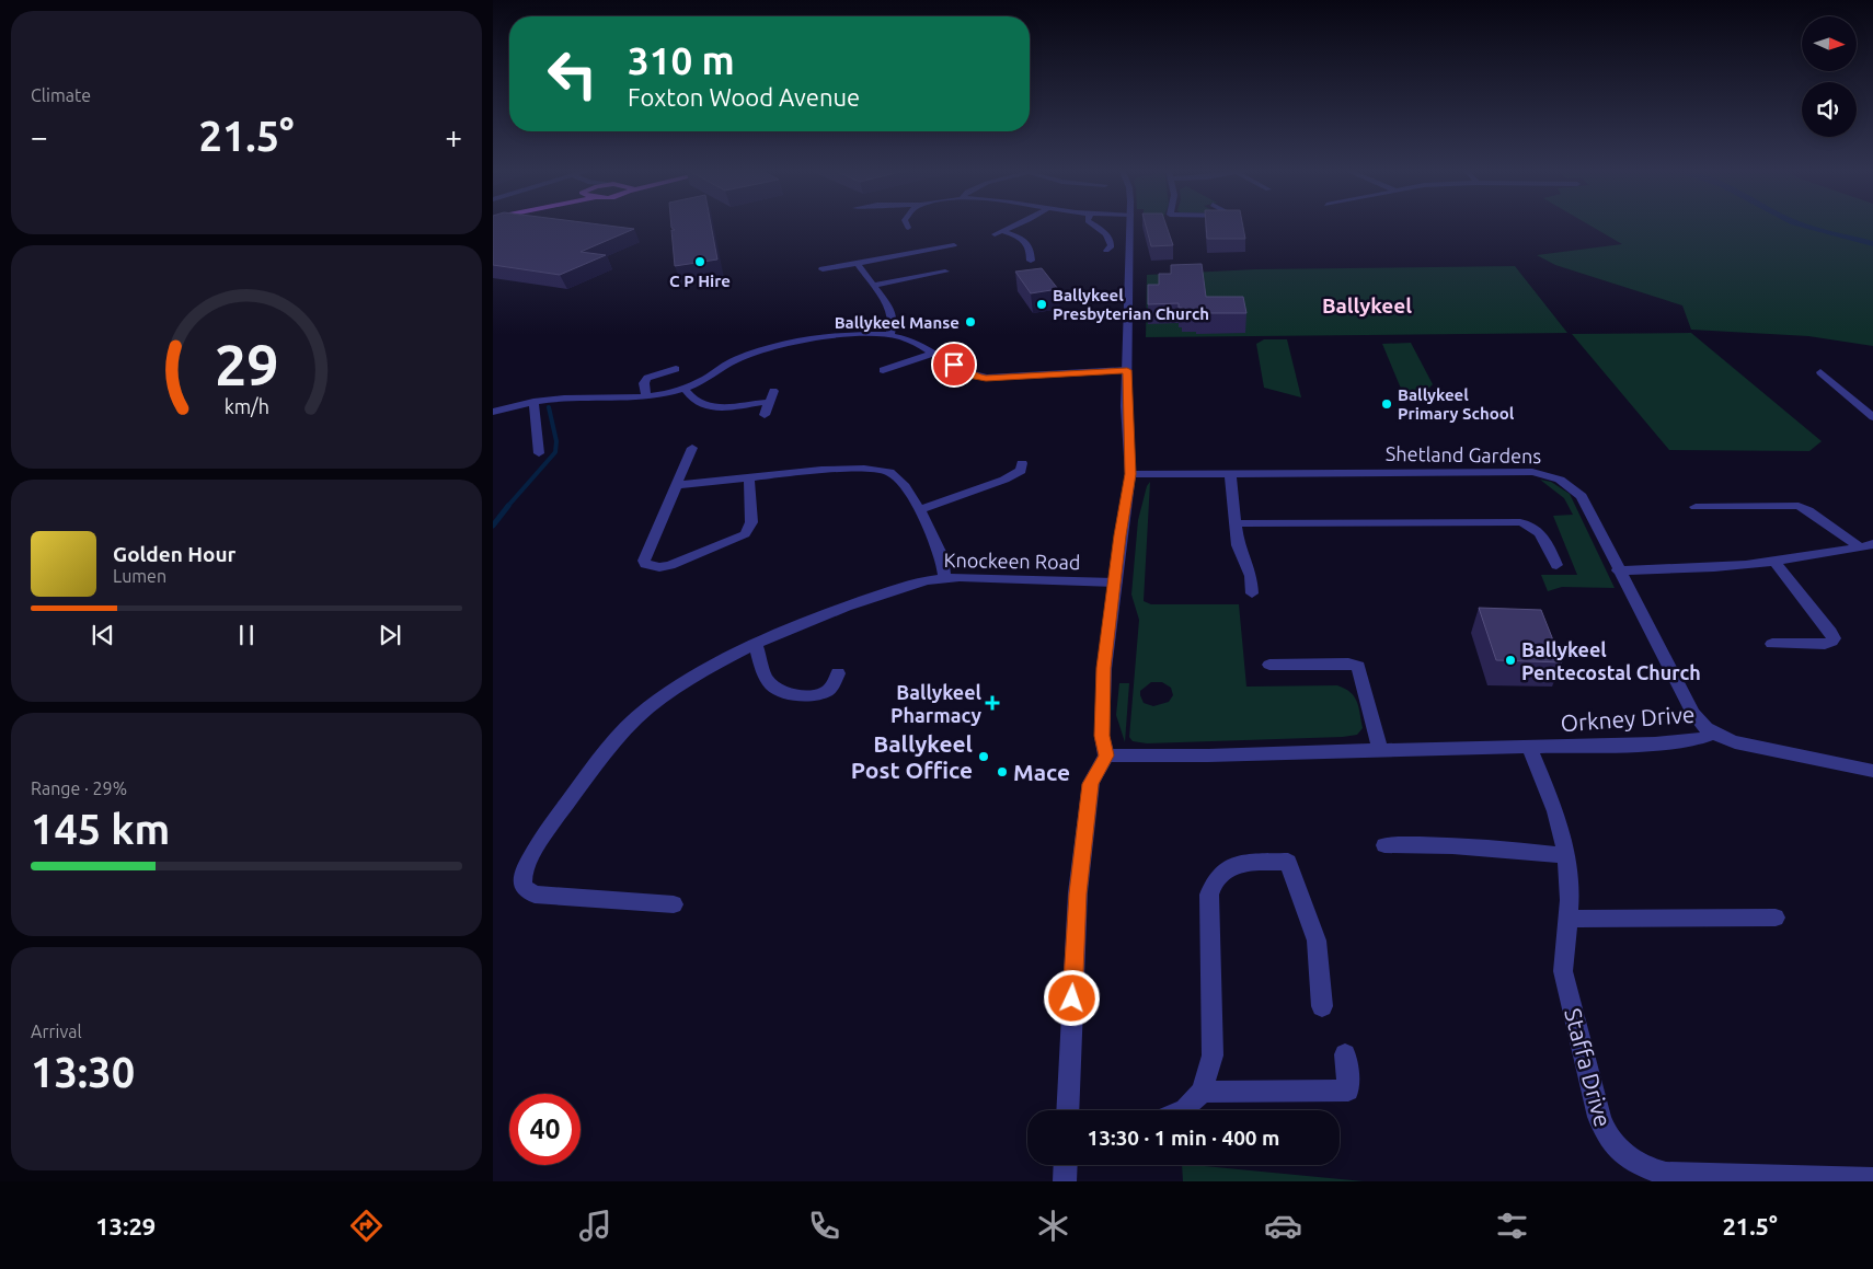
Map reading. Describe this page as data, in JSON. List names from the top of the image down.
{
  "streets": {
    "street": [
      "Shetland Gardens",
      "Knockeen Road",
      "Orkney Drive",
      "Staffa Drive"
    ]
  },
  "crossings": [
    ["Shetland Gardens", "Orkney Drive"],
    ["Orkney Drive", "Staffa Drive"]
  ],
  "districts": ["Ballykeel"],
  "places": {
    "other": [
      "C P Hire",
      "Ballykeel Presbyterian Church",
      "Ballykeel Manse",
      "Ballykeel Primary School",
      "Ballykeel Pentecostal Church",
      "Ballykeel Post Office",
      "Mace"
    ],
    "health": ["Ballykeel Pharmacy"]
  },
  "north": "right",
  "page": {
    "tile": [
      "Climate",
      ["Range · 29%", "145 km"],
      ["Arrival", "13:30"]
    ],
    "turn": ["310 m", "Foxton Wood Avenue"],
    "heat": ["−", "21.5°", "+"],
    "song": ["Golden Hour", "Lumen"],
    "limit": "40",
    "trip": "13:30 · 1 min · 400 m",
    "tabs": ["13:29", "21.5°"],
    "gauge": ["29", "km/h"]
  }
}
